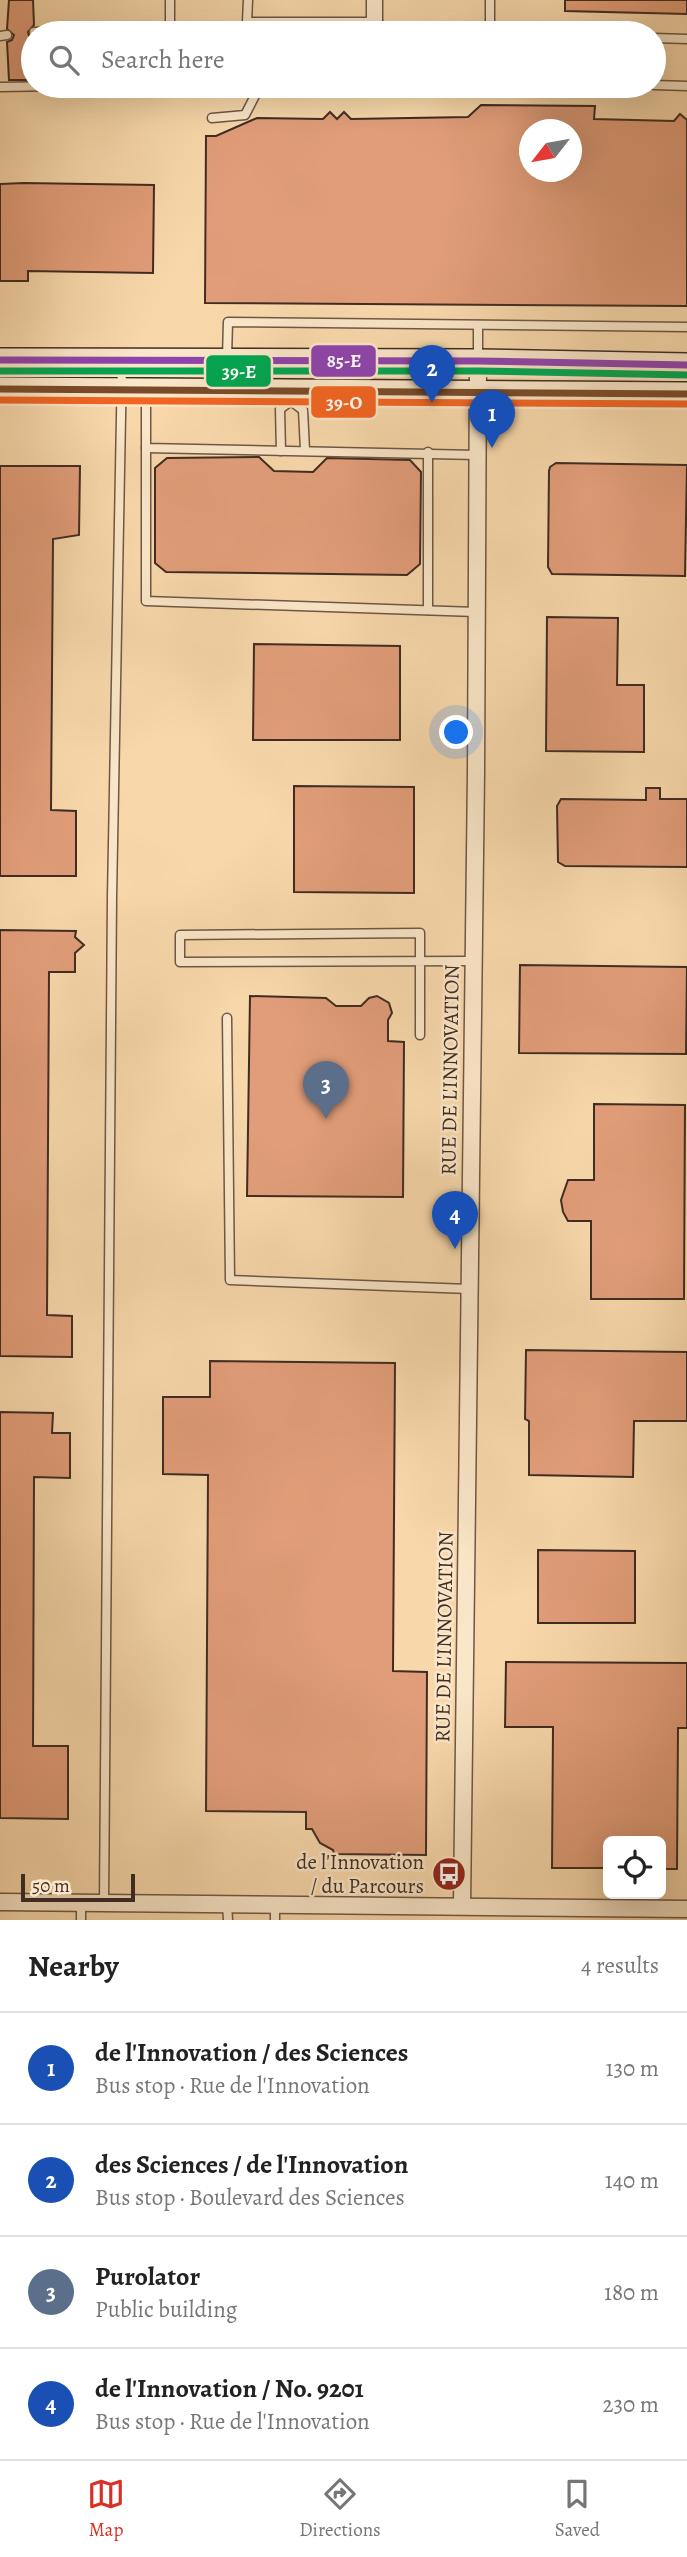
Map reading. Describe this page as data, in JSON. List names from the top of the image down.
{
  "streets": {
    "street": ["RUE DE L'INNOVATION"]
  },
  "places": {
    "bus stop": ["de l'Innovation / du Parcours"]
  },
  "lines": ["transit line 85-E", "transit line 39-E", "transit line 39-O"],
  "scale_bar": "50 m",
  "north": "bottom left",
  "page": {
    "search": "Search here",
    "pins": [
      "2",
      "1",
      "3",
      "4"
    ],
    "scale": "50 m",
    "heading": ["Nearby", "4 results"],
    "list": [
      {
        "mark": "1",
        "name": "de l'Innovation / des Sciences",
        "note": "Bus stop · Rue de l'Innovation",
        "value": "130 m"
      },
      {
        "mark": "2",
        "name": "des Sciences / de l'Innovation",
        "note": "Bus stop · Boulevard des Sciences",
        "value": "140 m"
      },
      {
        "mark": "3",
        "name": "Purolator",
        "note": "Public building",
        "value": "180 m"
      },
      {
        "mark": "4",
        "name": "de l'Innovation / No. 9201",
        "note": "Bus stop · Rue de l'Innovation",
        "value": "230 m"
      }
    ],
    "nav": ["Map", "Directions", "Saved"]
  }
}
